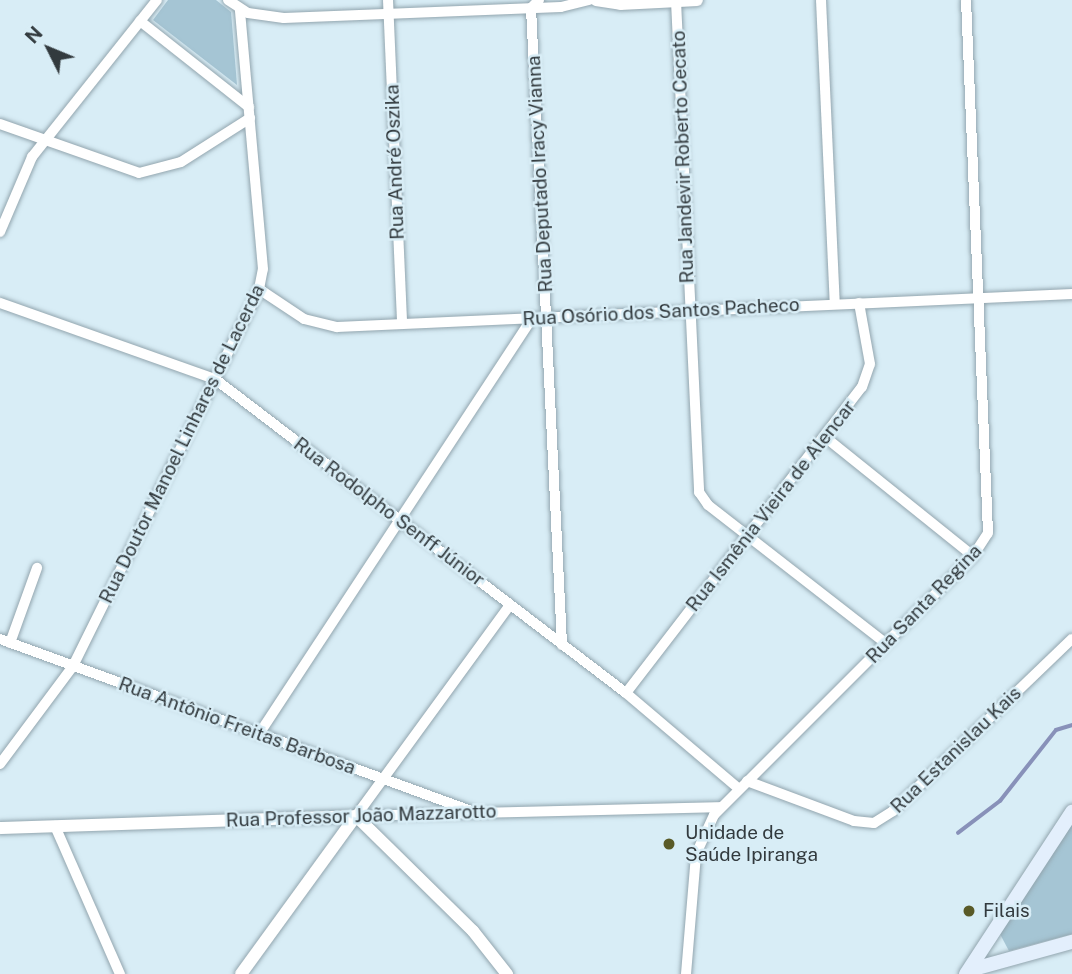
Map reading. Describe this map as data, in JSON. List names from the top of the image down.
{
  "streets": {
    "street": [
      "Rua Jandevir Roberto Cecato",
      "Rua André Oszika",
      "Rua Deputado Iracy Vianna",
      "Rua Osório dos Santos Pacheco",
      "Rua Doutor Manoel Linhares de Lacerda",
      "Rua Ismênia Vieira de Alencar",
      "Rua Rodolpho Senff Júnior",
      "Rua Santa Regina",
      "Rua Antônio Freitas Barbosa",
      "Rua Estanislau Kais",
      "Rua Professor João Mazzarotto"
    ]
  },
  "crossings": [
    ["Rua Jandevir Roberto Cecato", "Rua Osório dos Santos Pacheco"],
    ["Rua Jandevir Roberto Cecato", "Rua Ismênia Vieira de Alencar"],
    ["Rua Jandevir Roberto Cecato", "Rua Santa Regina"],
    ["Rua André Oszika", "Rua Osório dos Santos Pacheco"],
    ["Rua Deputado Iracy Vianna", "Rua Osório dos Santos Pacheco"],
    ["Rua Deputado Iracy Vianna", "Rua Rodolpho Senff Júnior"],
    ["Rua Osório dos Santos Pacheco", "Rua Doutor Manoel Linhares de Lacerda"],
    ["Rua Osório dos Santos Pacheco", "Rua Ismênia Vieira de Alencar"],
    ["Rua Osório dos Santos Pacheco", "Rua Santa Regina"],
    ["Rua Doutor Manoel Linhares de Lacerda", "Rua Rodolpho Senff Júnior"],
    ["Rua Doutor Manoel Linhares de Lacerda", "Rua Antônio Freitas Barbosa"],
    ["Rua Ismênia Vieira de Alencar", "Rua Rodolpho Senff Júnior"],
    ["Rua Rodolpho Senff Júnior", "Rua Santa Regina"],
    ["Rua Santa Regina", "Rua Estanislau Kais"],
    ["Rua Santa Regina", "Rua Professor João Mazzarotto"],
    ["Rua Antônio Freitas Barbosa", "Rua Professor João Mazzarotto"]
  ],
  "places": ["Unidade de Saúde Ipiranga", "Filais"],
  "north": "top left"
}
